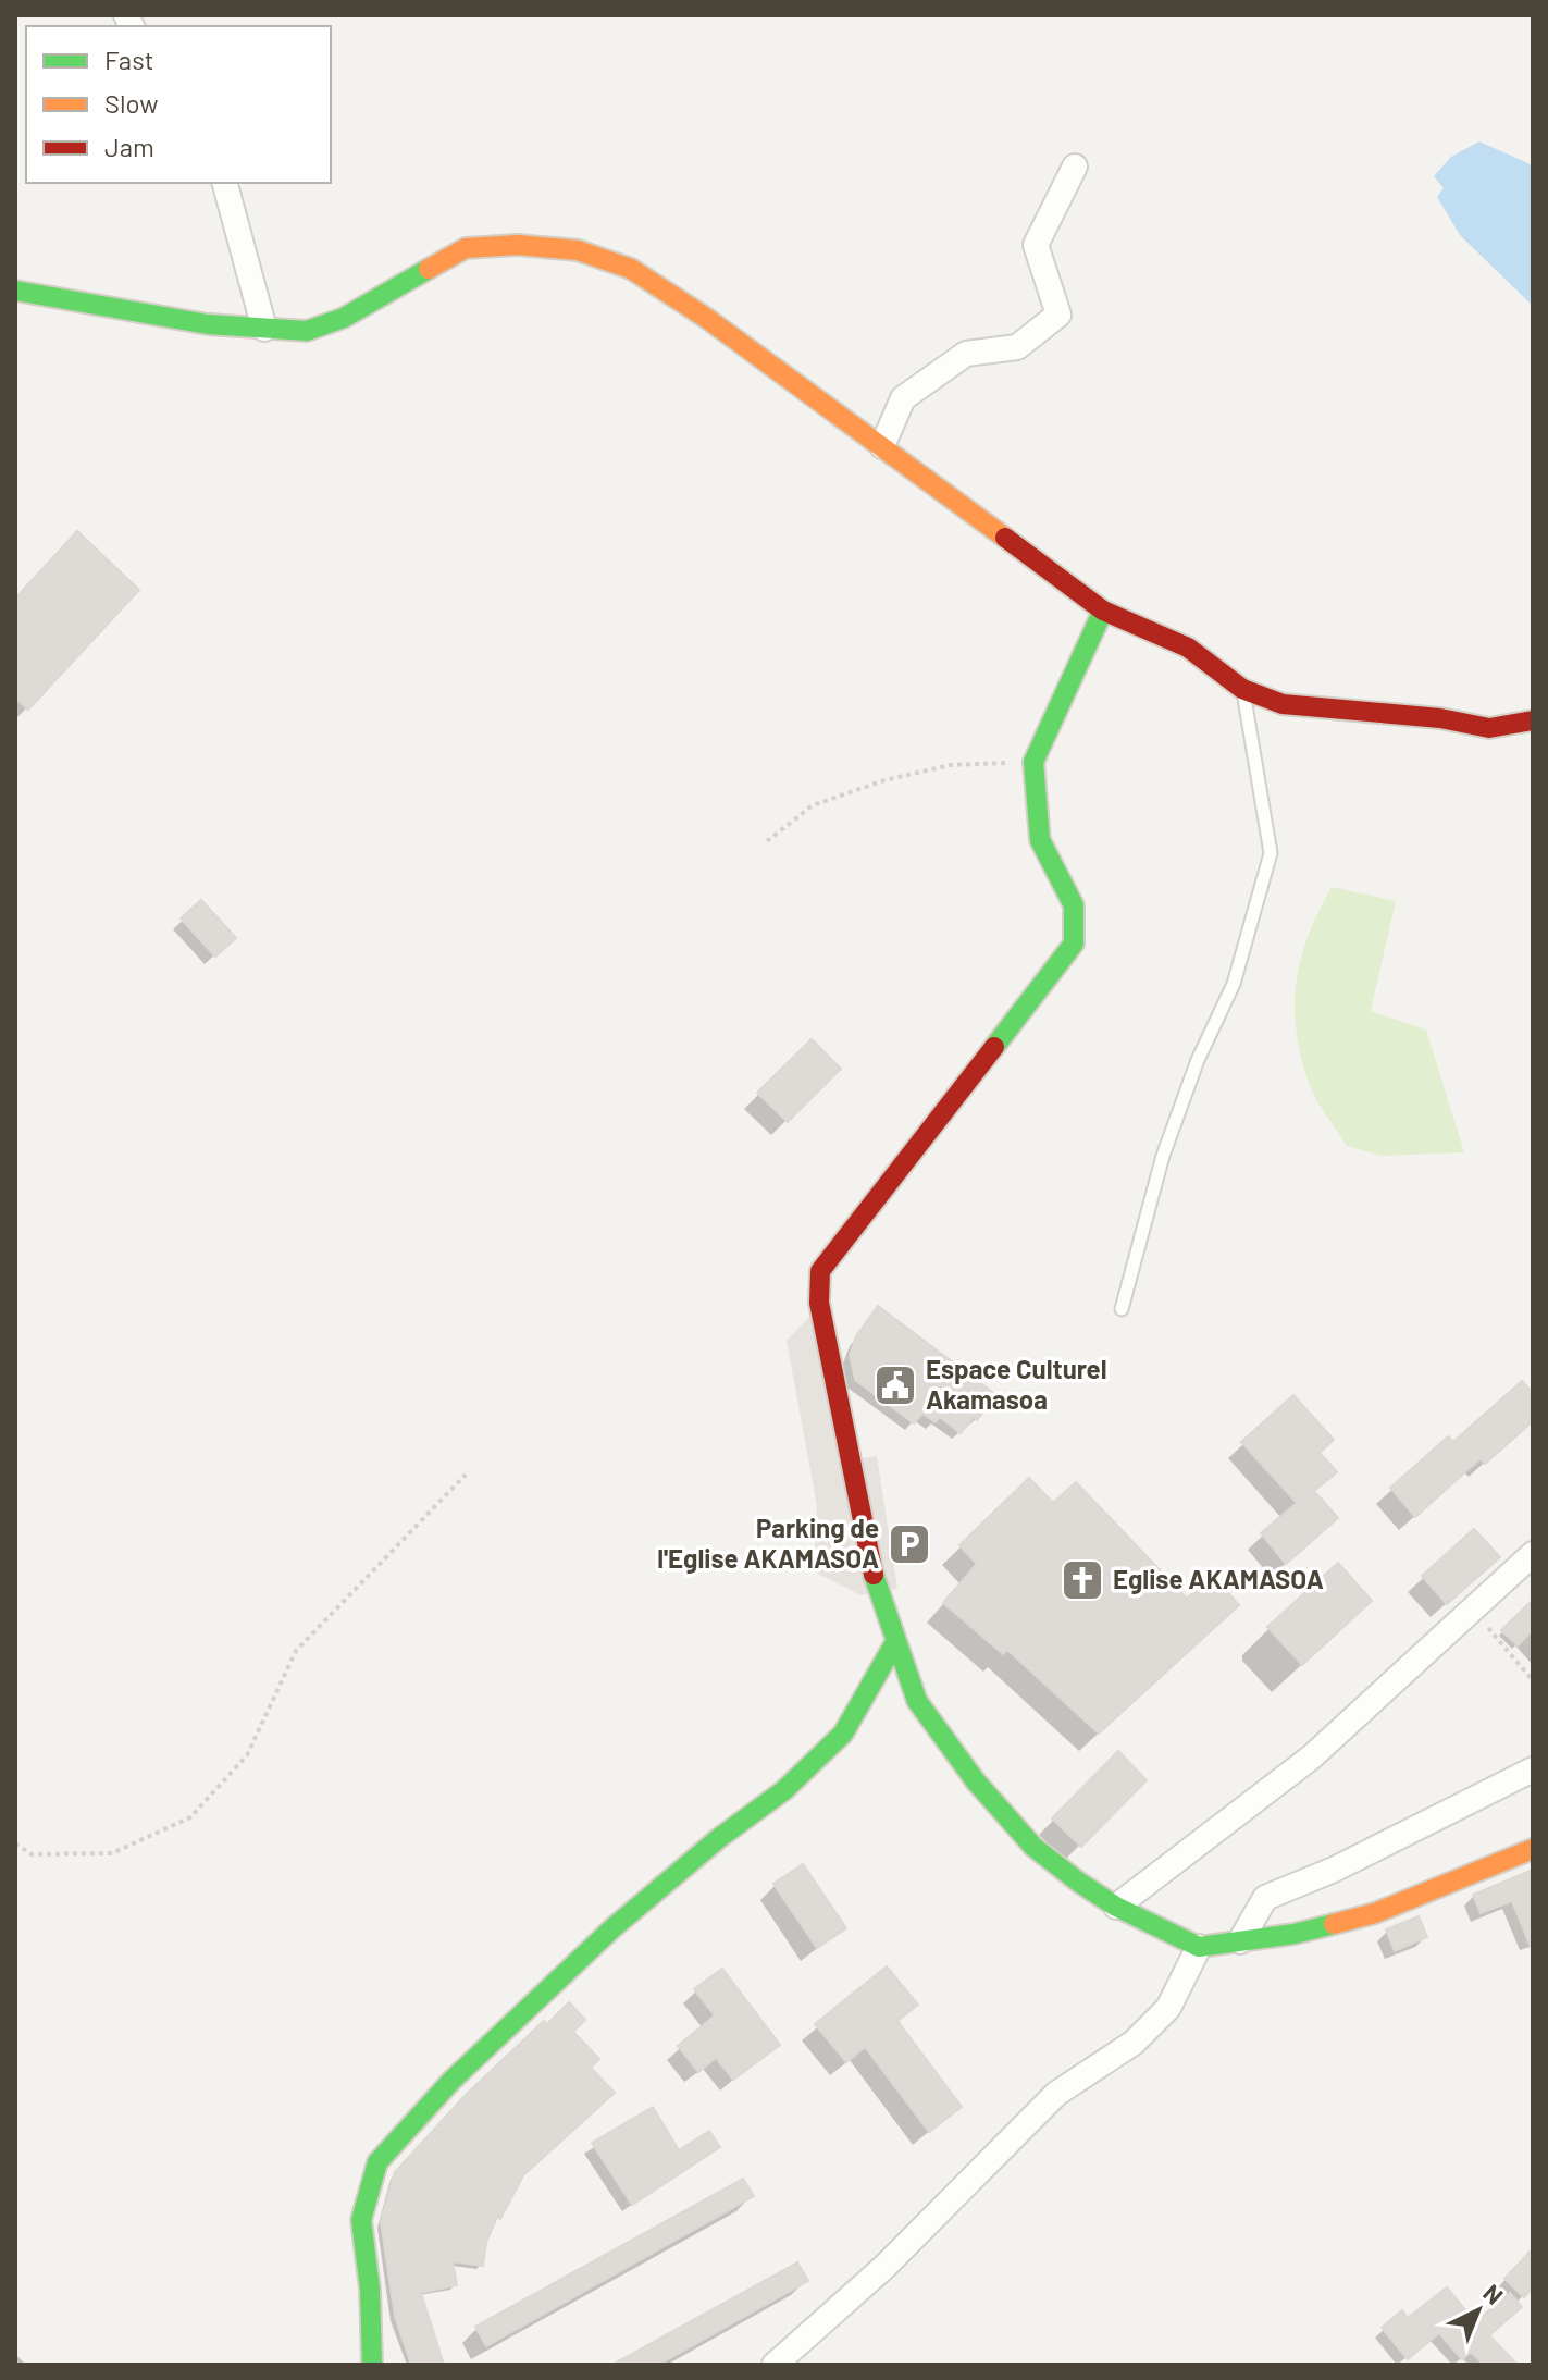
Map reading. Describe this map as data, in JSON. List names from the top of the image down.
{
  "places": {
    "public building": ["Espace Culturel Akamasoa"],
    "parking": ["Parking de l'Eglise AKAMASOA"],
    "church": ["Eglise AKAMASOA"]
  },
  "legend": ["Fast", "Slow", "Jam"],
  "north": "top right"
}
